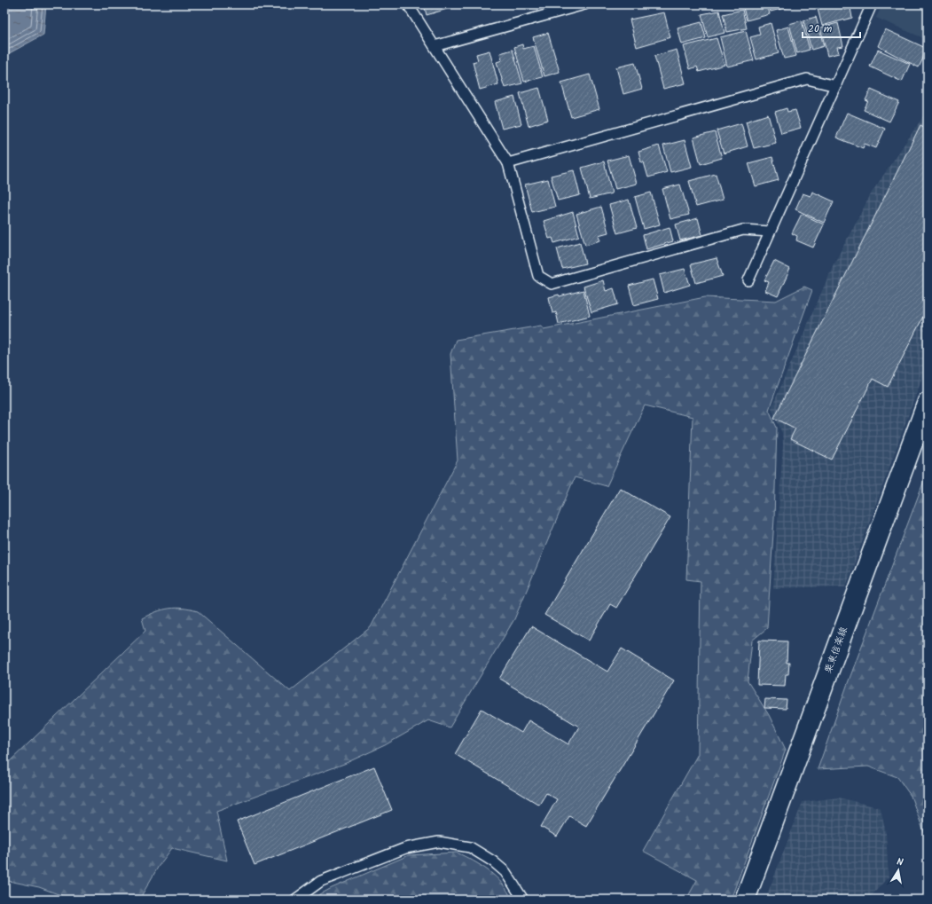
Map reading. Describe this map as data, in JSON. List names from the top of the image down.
{
  "streets": {
    "main road": ["栗東信楽線"]
  },
  "scale_bar": "20 m",
  "north": "top"
}
